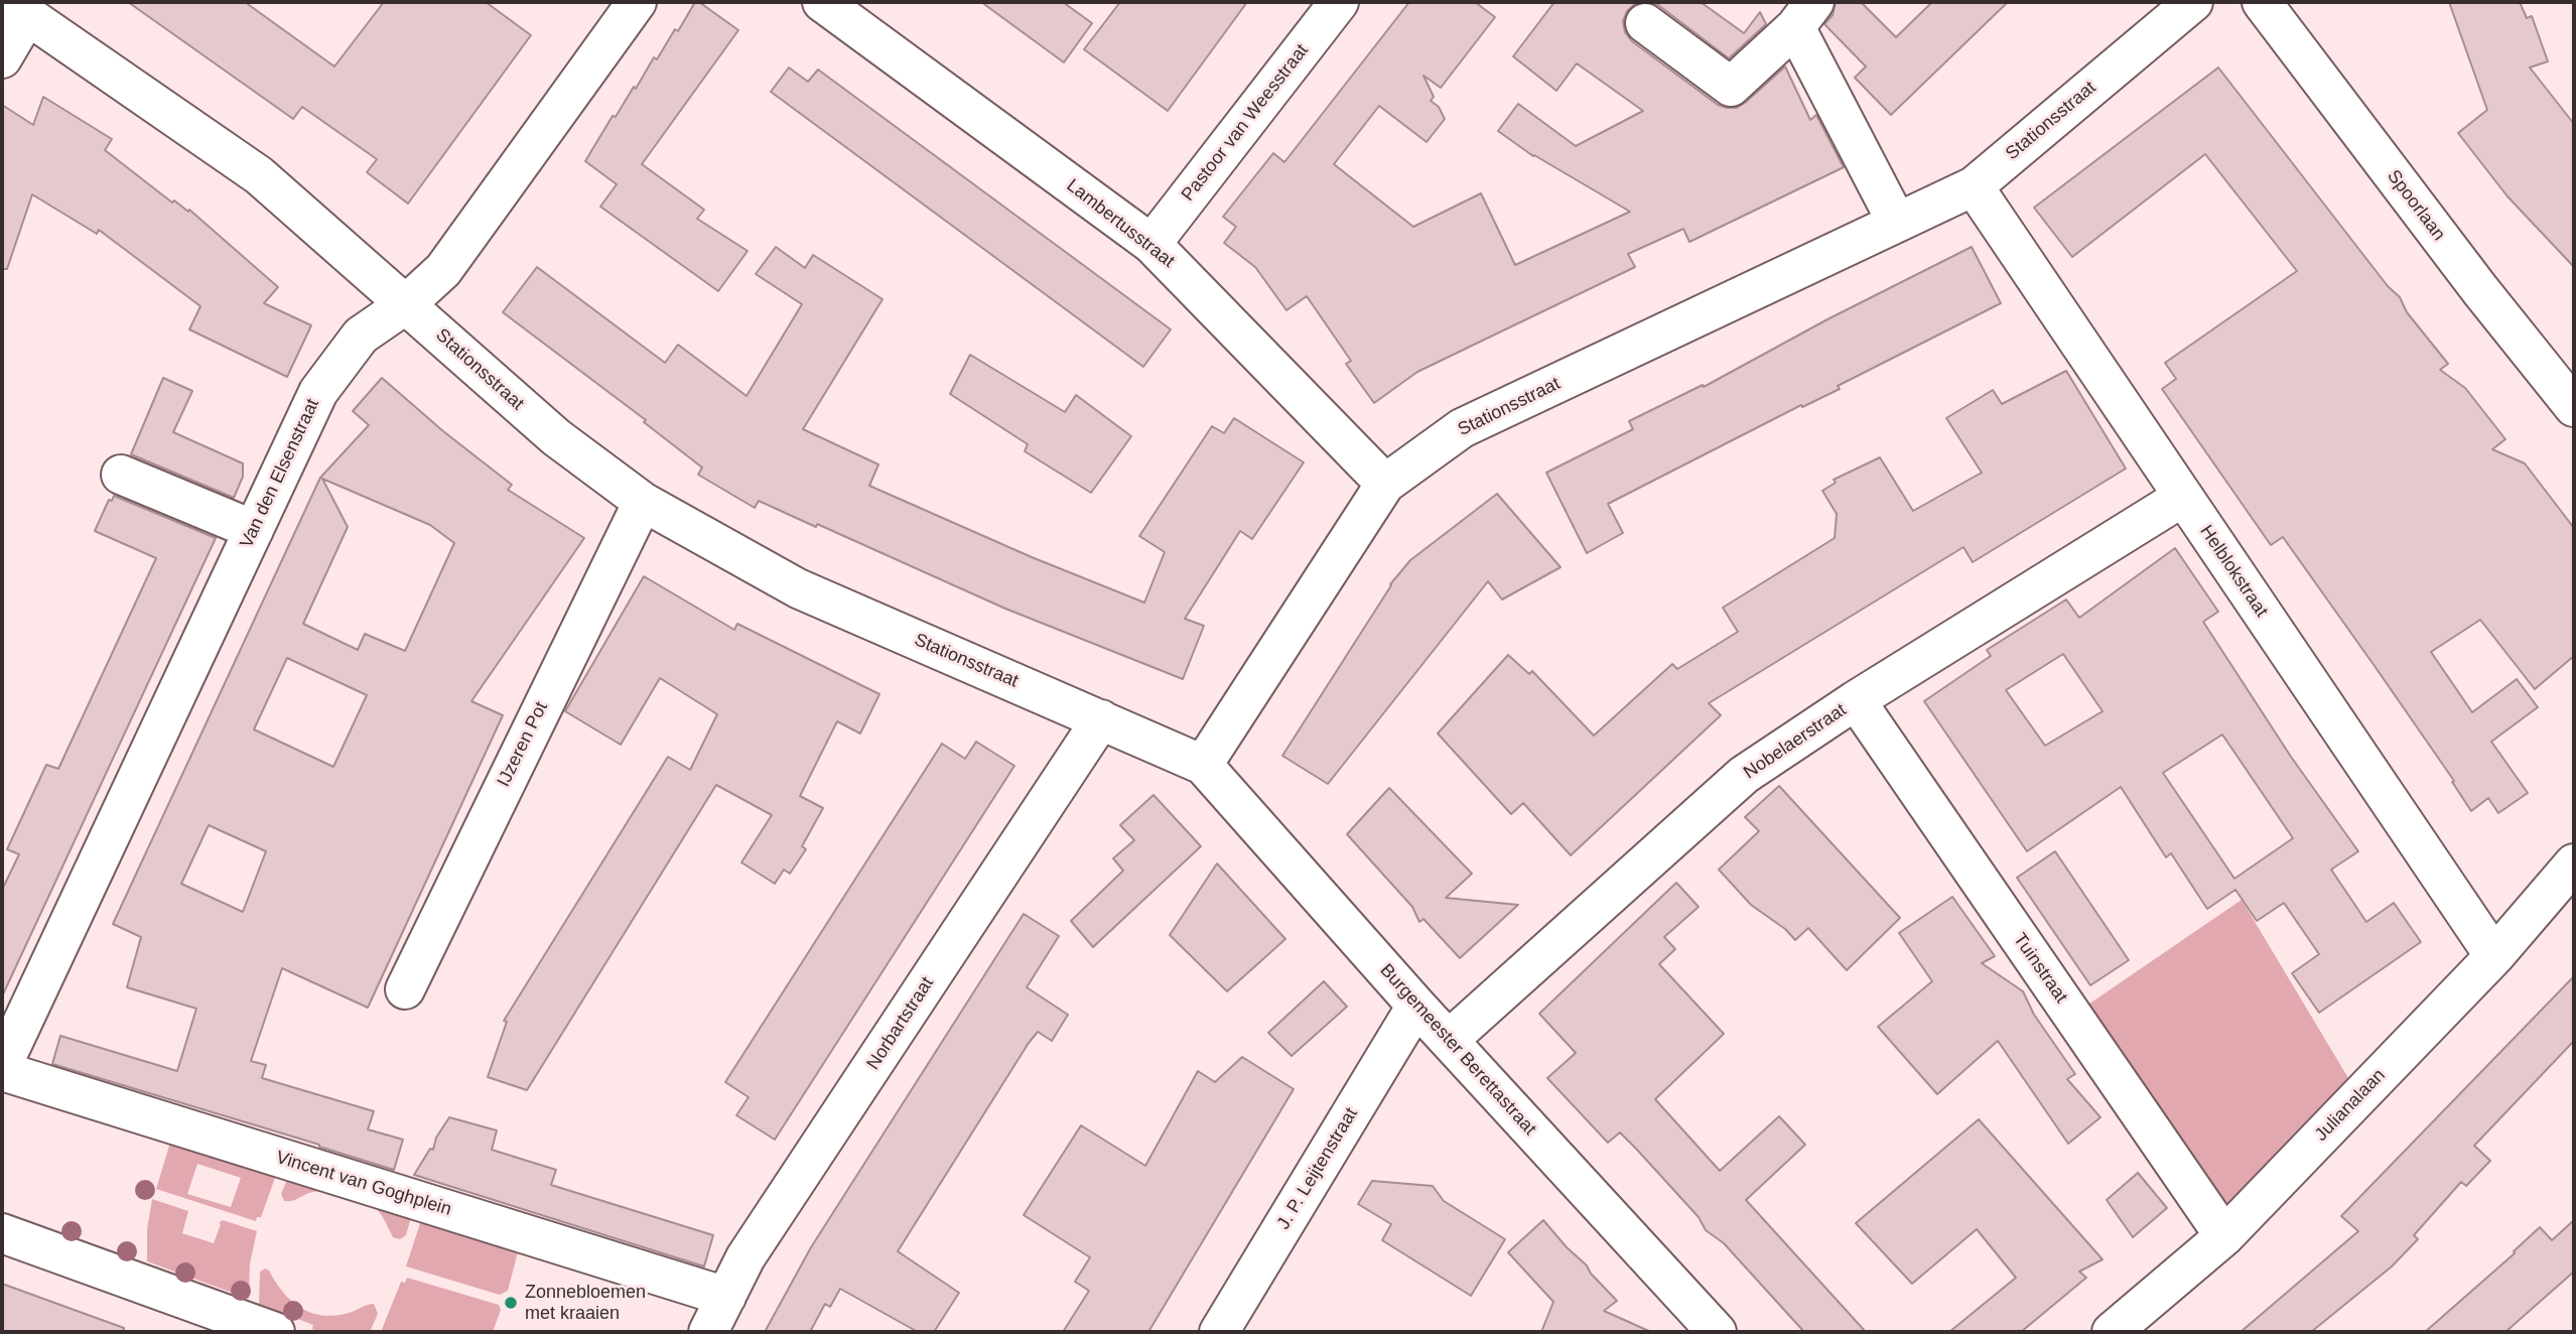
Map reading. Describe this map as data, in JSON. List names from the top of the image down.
{
  "streets": {
    "street": [
      "Stationsstraat",
      "Pastoor van Weesstraat",
      "Spoorlaan",
      "Lambertusstraat",
      "Van den Elsenstraat",
      "Helblokstraat",
      "Nobelaerstraat",
      "IJzeren Pot",
      "Tuinstraat",
      "Norbartstraat",
      "Burgemeester Berettastraat",
      "Julianalaan",
      "J. P. Leijtenstraat",
      "Vincent van Goghplein"
    ]
  },
  "crossings": [
    ["Stationsstraat", "Lambertusstraat"],
    ["Stationsstraat", "Van den Elsenstraat"],
    ["Stationsstraat", "Helblokstraat"],
    ["Stationsstraat", "IJzeren Pot"],
    ["Stationsstraat", "Norbartstraat"],
    ["Stationsstraat", "Burgemeester Berettastraat"],
    ["Pastoor van Weesstraat", "Lambertusstraat"],
    ["Van den Elsenstraat", "Vincent van Goghplein"],
    ["Helblokstraat", "Nobelaerstraat"],
    ["Helblokstraat", "Julianalaan"],
    ["Nobelaerstraat", "Tuinstraat"],
    ["Nobelaerstraat", "Burgemeester Berettastraat"],
    ["Tuinstraat", "Julianalaan"],
    ["Norbartstraat", "Vincent van Goghplein"],
    ["Burgemeester Berettastraat", "J. P. Leijtenstraat"]
  ],
  "places": ["Zonnebloemen met kraaien"]
}
